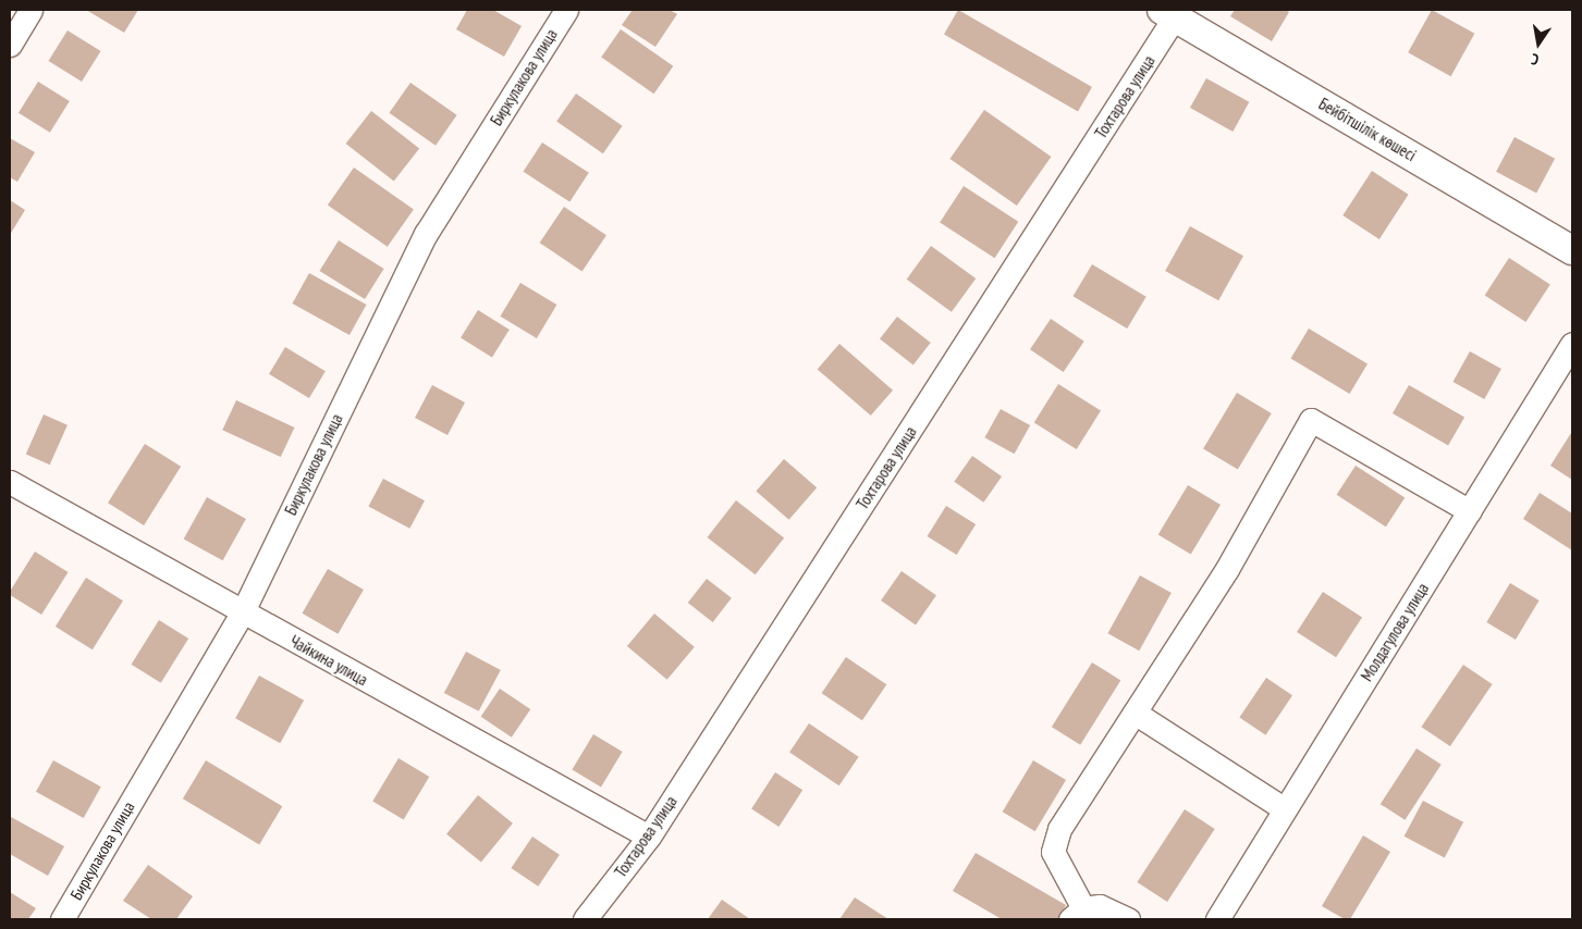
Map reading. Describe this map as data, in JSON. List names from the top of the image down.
{
  "streets": {
    "street": [
      "Биркулакова улица",
      "Тохтарова улица",
      "Бейбітшілік көшесі",
      "Молдагулова улица",
      "Чайкина улица"
    ]
  },
  "crossings": [
    ["Биркулакова улица", "Чайкина улица"],
    ["Тохтарова улица", "Бейбітшілік көшесі"],
    ["Тохтарова улица", "Чайкина улица"]
  ],
  "north": "bottom"
}
